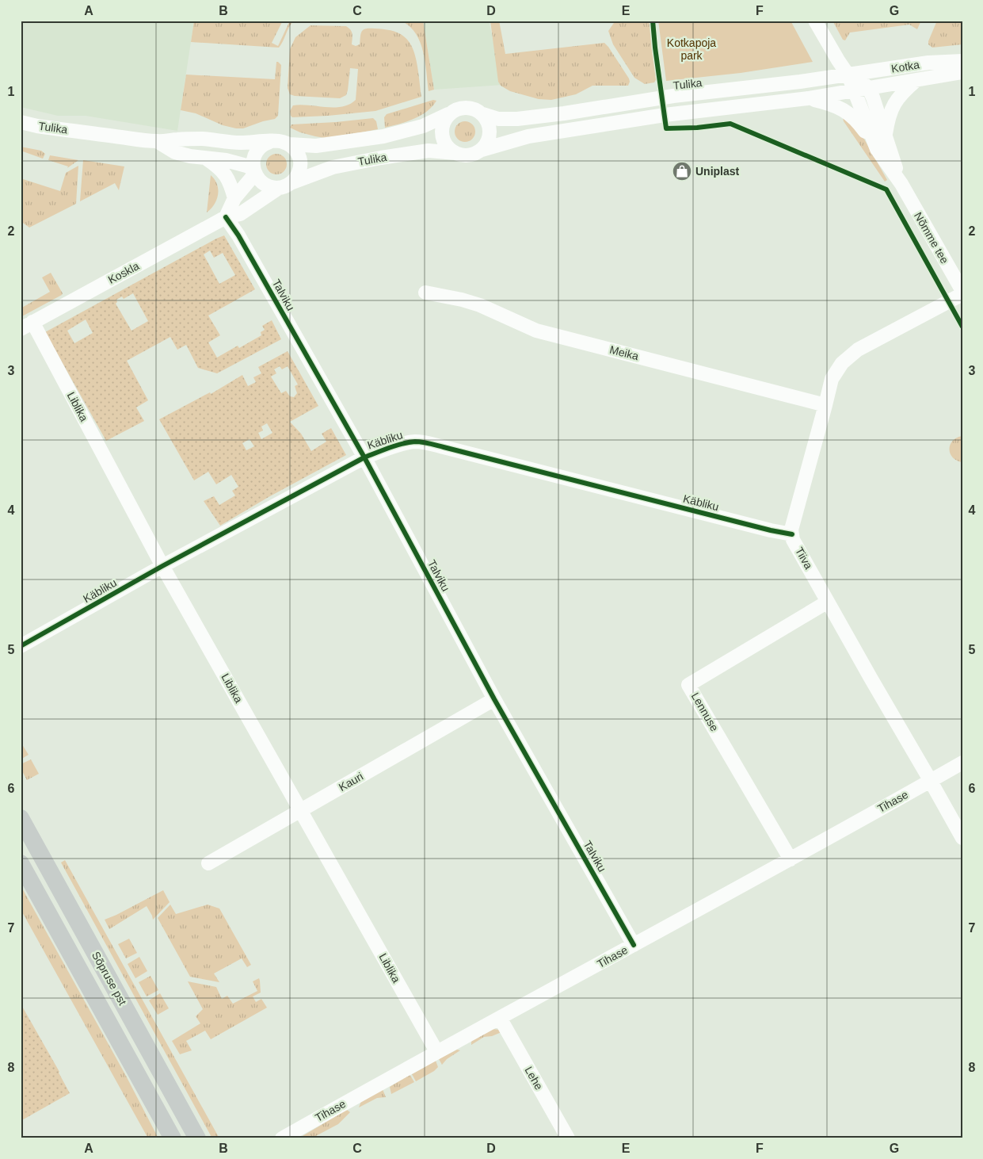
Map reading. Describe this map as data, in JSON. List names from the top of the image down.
{
  "streets": {
    "main road": ["Sõpruse pst"],
    "street": [
      "Kotka",
      "Tulika",
      "Nõmme tee",
      "Koskla",
      "Talviku",
      "Meika",
      "Liblika",
      "Käbliku",
      "Tiiva",
      "Lennuse",
      "Kauri",
      "Tihase",
      "Lehe"
    ]
  },
  "crossings": [
    ["Kotka", "Tulika"],
    ["Kotka", "Nõmme tee"],
    ["Tulika", "Nõmme tee"],
    ["Tulika", "Koskla"],
    ["Nõmme tee", "Tiiva"],
    ["Koskla", "Talviku"],
    ["Koskla", "Liblika"],
    ["Talviku", "Käbliku"],
    ["Talviku", "Kauri"],
    ["Talviku", "Tihase"],
    ["Meika", "Tiiva"],
    ["Liblika", "Käbliku"],
    ["Liblika", "Kauri"],
    ["Liblika", "Tihase"],
    ["Käbliku", "Tiiva"],
    ["Tiiva", "Lennuse"],
    ["Tiiva", "Tihase"],
    ["Lennuse", "Tihase"],
    ["Tihase", "Lehe"]
  ],
  "parks": ["Kotkapoja park"],
  "places": {
    "shop": ["Uniplast"]
  },
  "grid": {
    "columns": [
      "A",
      "B",
      "C",
      "D",
      "E",
      "F",
      "G"
    ],
    "rows": [
      "1",
      "2",
      "3",
      "4",
      "5",
      "6",
      "7",
      "8"
    ]
  }
}
